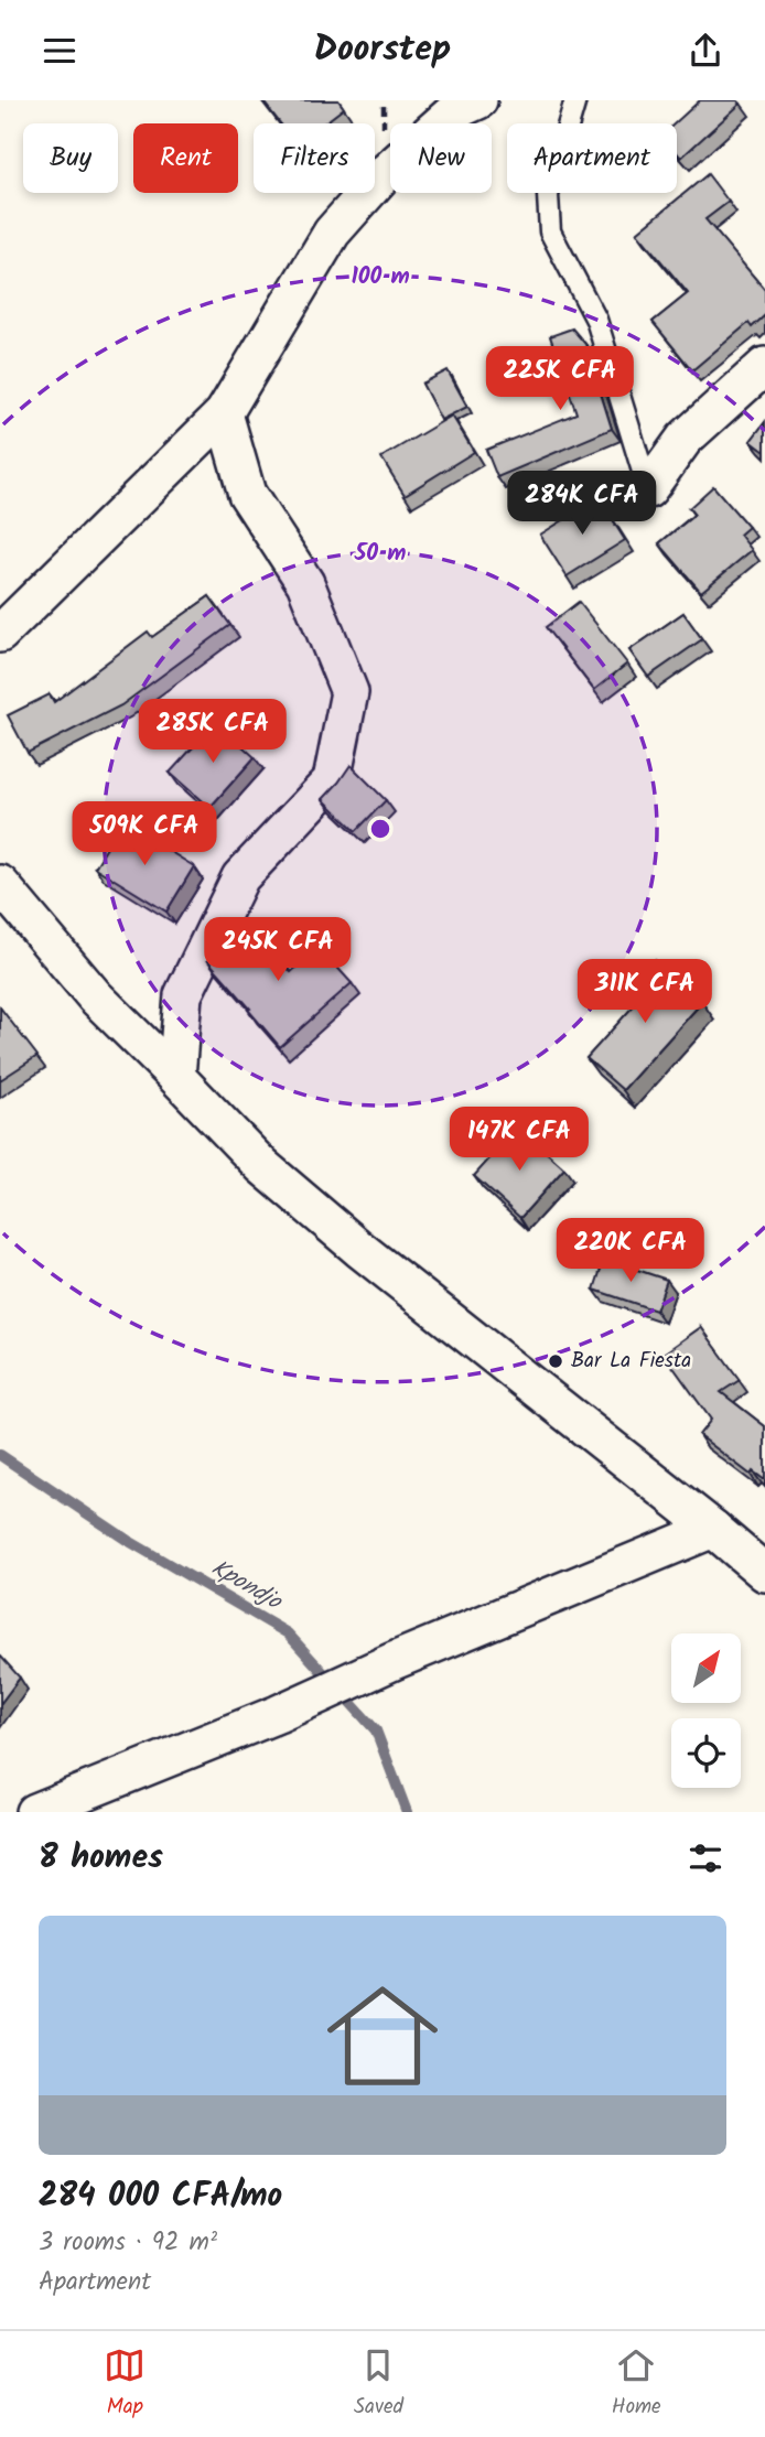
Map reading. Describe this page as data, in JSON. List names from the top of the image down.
{
  "water": ["Kpondjo"],
  "places": ["Bar La Fiesta"],
  "north": "top right",
  "page": {
    "header": "Doorstep",
    "chip": [
      "Buy",
      "Rent",
      "Filters",
      "New",
      "Apartment"
    ],
    "price": [
      "225K CFA",
      "284K CFA",
      "285K CFA",
      "509K CFA",
      "245K CFA",
      "311K CFA",
      "147K CFA",
      "220K CFA"
    ],
    "heading": "8 homes",
    "list": [
      {
        "name": "284 000 CFA/mo",
        "note": "3 rooms · 92 m² · Apartment"
      }
    ],
    "tabs": ["Map", "Saved", "Home"]
  },
  "rings": ["100 m", "50 m"]
}
